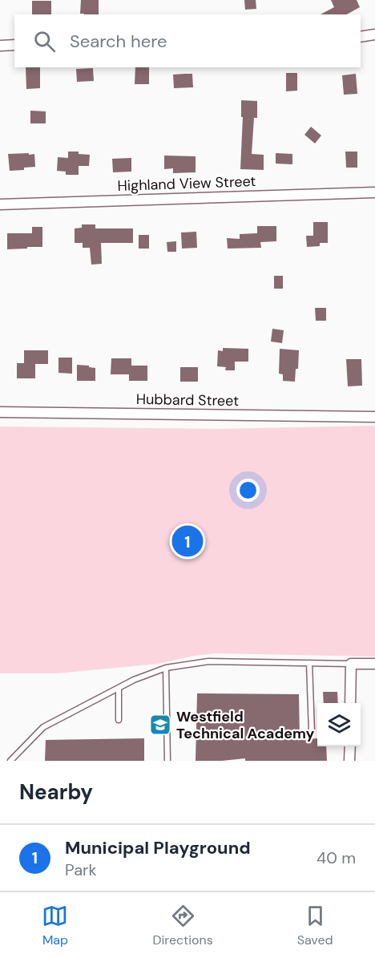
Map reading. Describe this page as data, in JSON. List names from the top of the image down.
{
  "streets": {
    "street": ["Highland View Street", "Hubbard Street"]
  },
  "places": {
    "school or university": ["Westfield Technical Academy"]
  },
  "page": {
    "search": "Search here",
    "pins": "1",
    "heading": "Nearby",
    "list": [
      {
        "mark": "1",
        "name": "Municipal Playground",
        "note": "Park",
        "value": "40 m"
      }
    ],
    "nav": ["Map", "Directions", "Saved"]
  }
}
